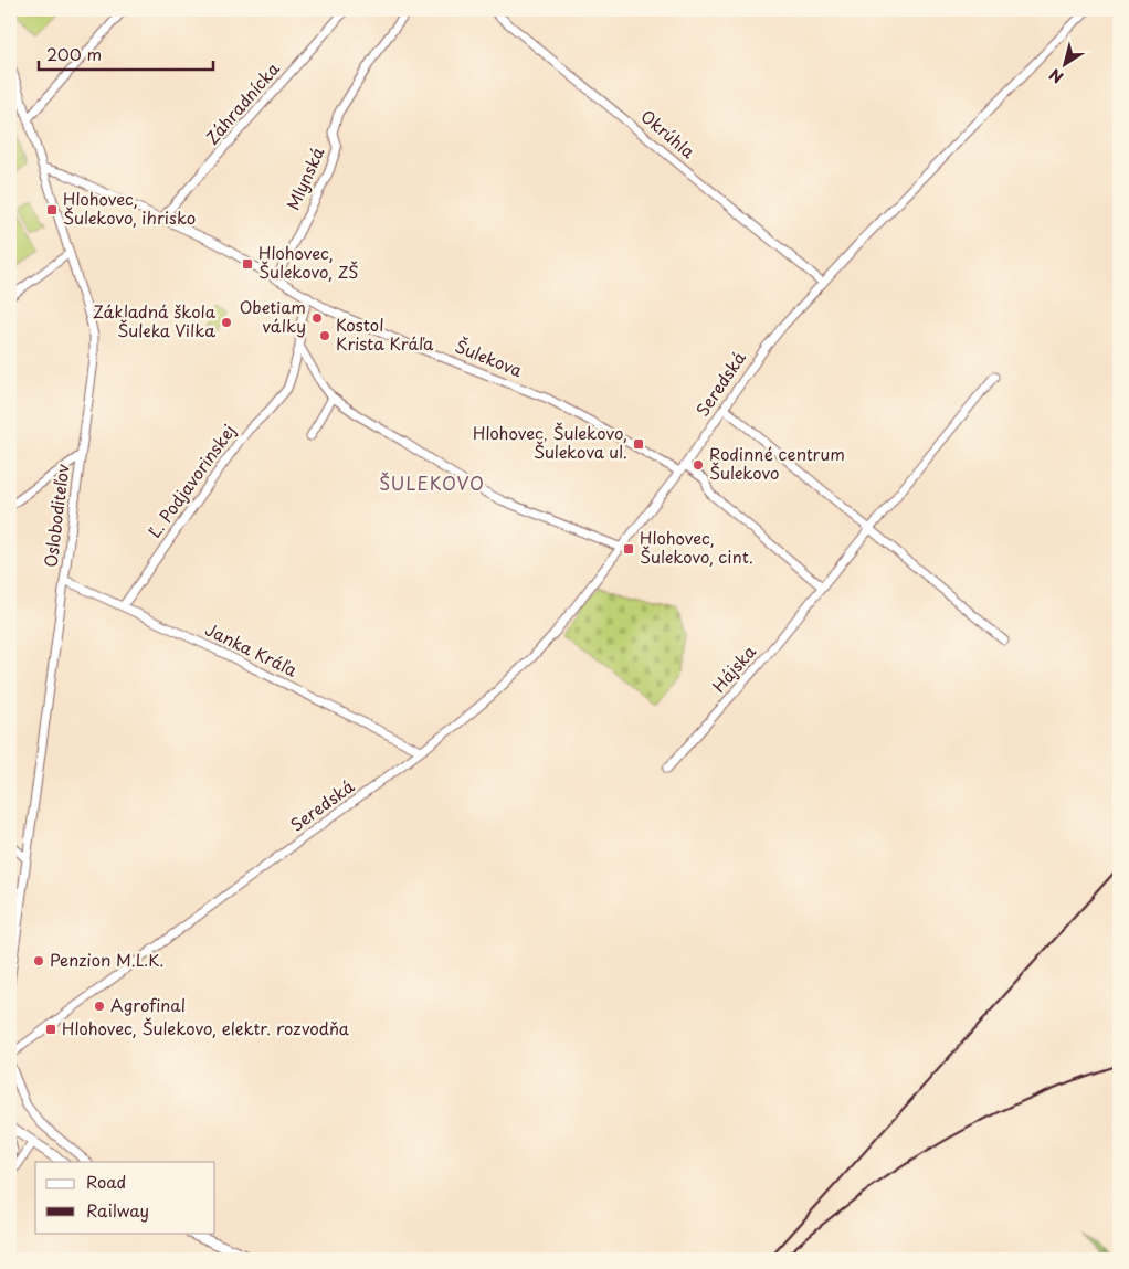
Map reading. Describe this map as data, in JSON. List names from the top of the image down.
{
  "streets": {
    "street": [
      "Záhradnícka",
      "Okrúhla",
      "Mlynská",
      "Šulekova",
      "Seredská",
      "Ľ. Podjavorinskej",
      "Osloboditeľov",
      "Janka Kráľa",
      "Hájska"
    ]
  },
  "crossings": [
    ["Záhradnícka", "Šulekova"],
    ["Okrúhla", "Seredská"],
    ["Mlynská", "Šulekova"],
    ["Šulekova", "Seredská"],
    ["Šulekova", "Ľ. Podjavorinskej"],
    ["Šulekova", "Osloboditeľov"],
    ["Seredská", "Janka Kráľa"],
    ["Ľ. Podjavorinskej", "Janka Kráľa"],
    ["Osloboditeľov", "Janka Kráľa"]
  ],
  "districts": ["ŠULEKOVO"],
  "places": {
    "transit": [
      "Hlohovec, Šulekovo, ihrisko",
      "Hlohovec, Šulekovo, ZŠ",
      "Hlohovec, Šulekovo, Šulekova ul.",
      "Hlohovec, Šulekovo, cint.",
      "Hlohovec, Šulekovo, elektr. rozvodňa"
    ],
    "other": [
      "Obetiam války",
      "Základná škola Šuleka Vilka",
      "Kostol Krista Kráľa",
      "Rodinné centrum Šulekovo",
      "Penzion M.L.K.",
      "Agrofinal"
    ]
  },
  "legend": ["Road", "Railway"],
  "scale_bar": "200 m",
  "north": "bottom left"
}
